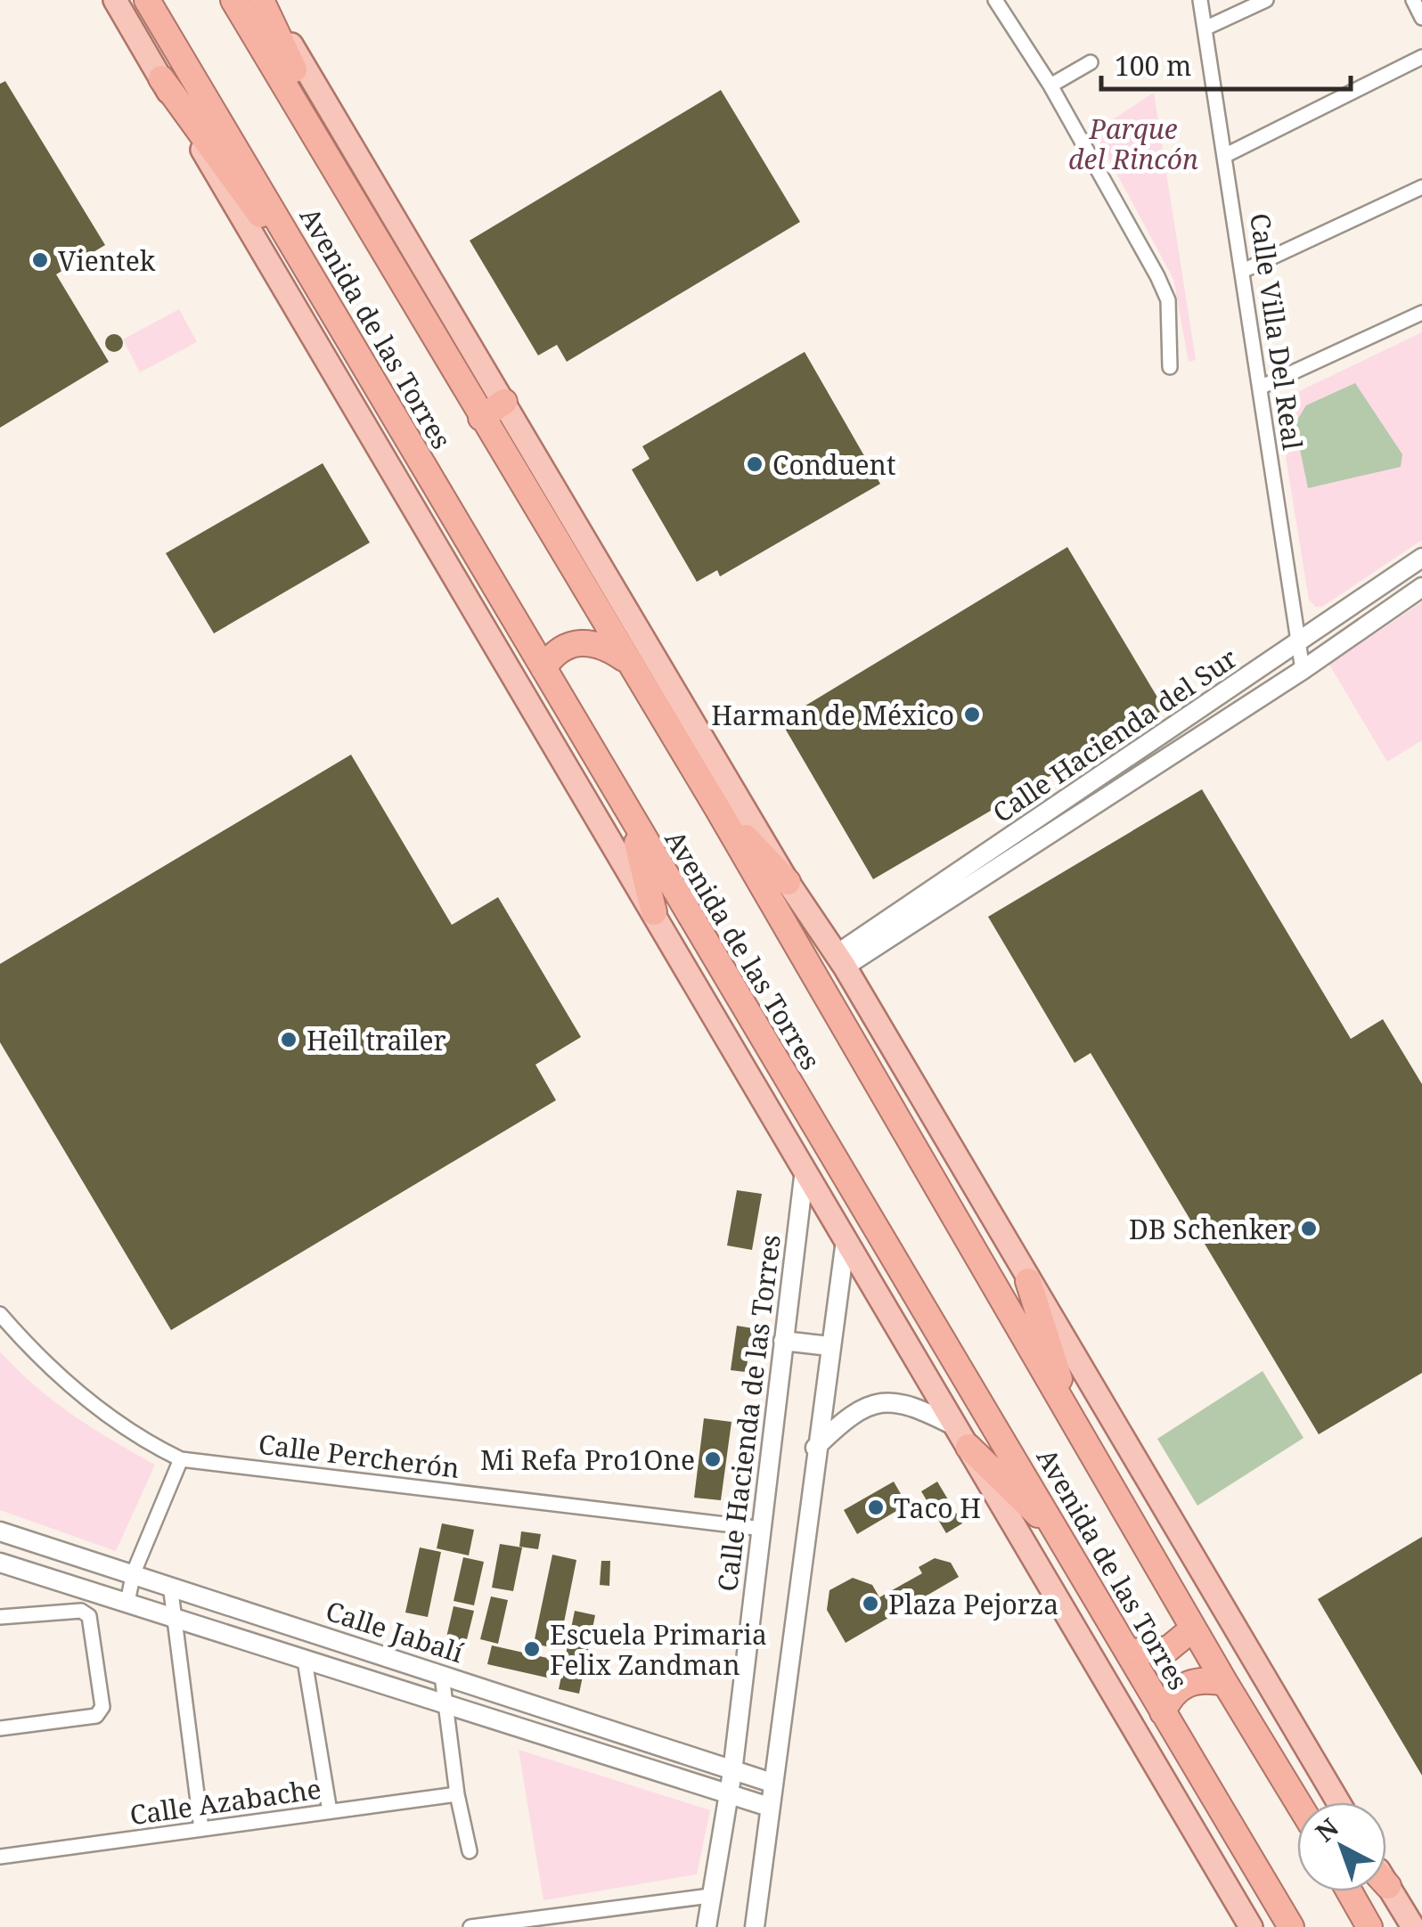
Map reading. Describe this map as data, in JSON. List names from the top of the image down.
{
  "streets": {
    "highway": ["Avenida de las Torres"],
    "street": [
      "Calle Villa Del Real",
      "Calle Hacienda del Sur",
      "Calle Hacienda de las Torres",
      "Calle Percherón",
      "Calle Jabalí",
      "Calle Azabache"
    ]
  },
  "crossings": [
    ["Calle Villa Del Real", "Calle Hacienda del Sur"],
    ["Calle Hacienda de las Torres", "Calle Percherón"],
    ["Calle Hacienda de las Torres", "Calle Jabalí"]
  ],
  "parks": ["Parque del Rincón"],
  "places": [
    "Vientek",
    "Conduent",
    "Harman de México",
    "Heil trailer",
    "DB Schenker",
    "Mi Refa Pro1One",
    "Taco H",
    "Plaza Pejorza",
    "Escuela Primaria Felix Zandman"
  ],
  "scale_bar": "100 m",
  "north": "top left"
}
